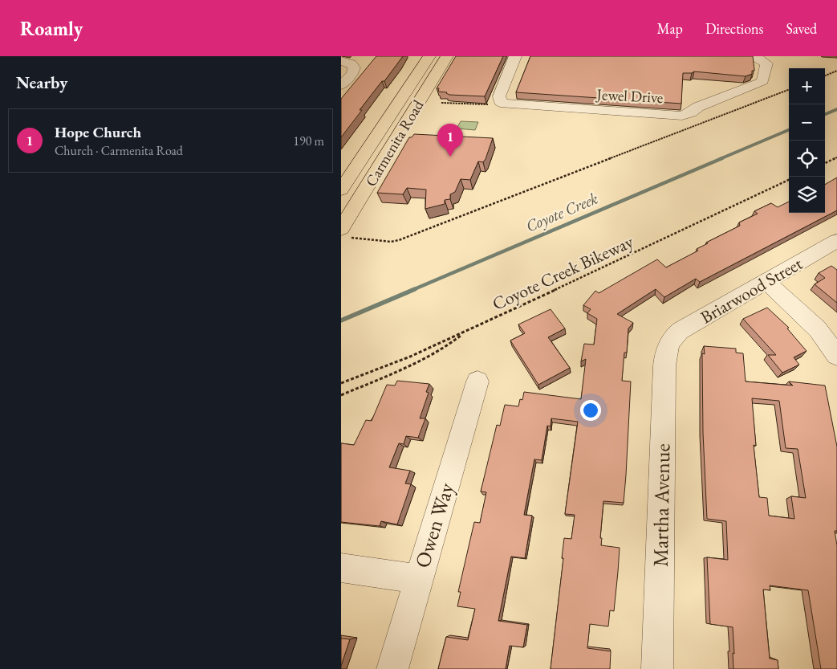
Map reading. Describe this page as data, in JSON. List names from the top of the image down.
{
  "streets": {
    "main road": ["Carmenita Road"],
    "street": [
      "Jewel Drive",
      "Briarwood Street",
      "Martha Avenue",
      "Owen Way"
    ],
    "path": ["Coyote Creek Bikeway"]
  },
  "crossings": [
    ["Briarwood Street", "Martha Avenue"]
  ],
  "water": ["Coyote Creek"],
  "page": {
    "header": "Roamly",
    "nav": ["Map", "Directions", "Saved"],
    "heading": "Nearby",
    "map_buttons": ["+", "−"],
    "list": [
      {
        "mark": "1",
        "name": "Hope Church",
        "note": "Church · Carmenita Road",
        "value": "190 m"
      }
    ],
    "pins": "1"
  }
}
